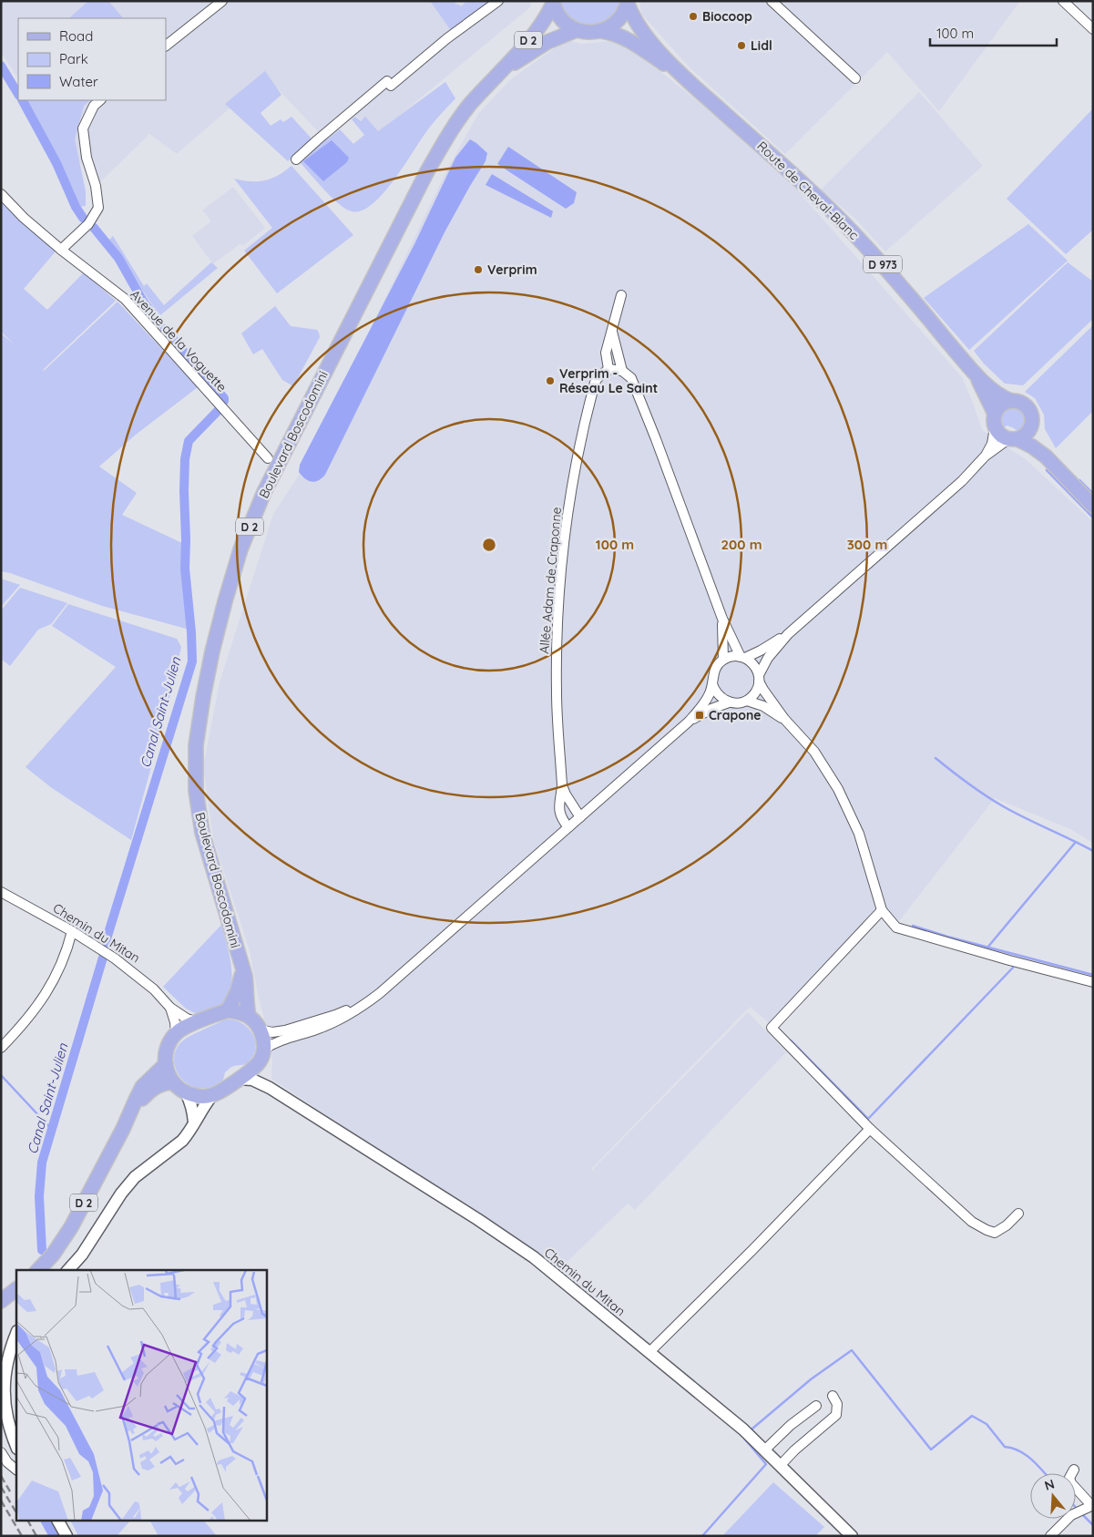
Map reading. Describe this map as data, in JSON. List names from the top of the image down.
{
  "streets": {
    "main road": [
      "D 2",
      "Route de Cheval-Blanc",
      "D 973",
      "Boulevard Boscodomini"
    ],
    "street": ["Avenue de la Voguette", "Allée Adam de Craponne", "Chemin du Mitan"]
  },
  "crossings": [
    ["D 2", "Boulevard Boscodomini"],
    ["D 2", "Chemin du Mitan"],
    ["Route de Cheval-Blanc", "D 973"],
    ["Boulevard Boscodomini", "Chemin du Mitan"]
  ],
  "water": ["Canal Saint-Julien"],
  "places": {
    "other": [
      "Biocoop",
      "Lidl",
      "Verprim",
      "Verprim - Réseau Le Saint"
    ],
    "transit": ["Crapone"]
  },
  "legend": ["Road", "Park", "Water"],
  "scale_bar": "100 m",
  "north": "top",
  "rings": ["100 m", "200 m", "300 m"]
}
